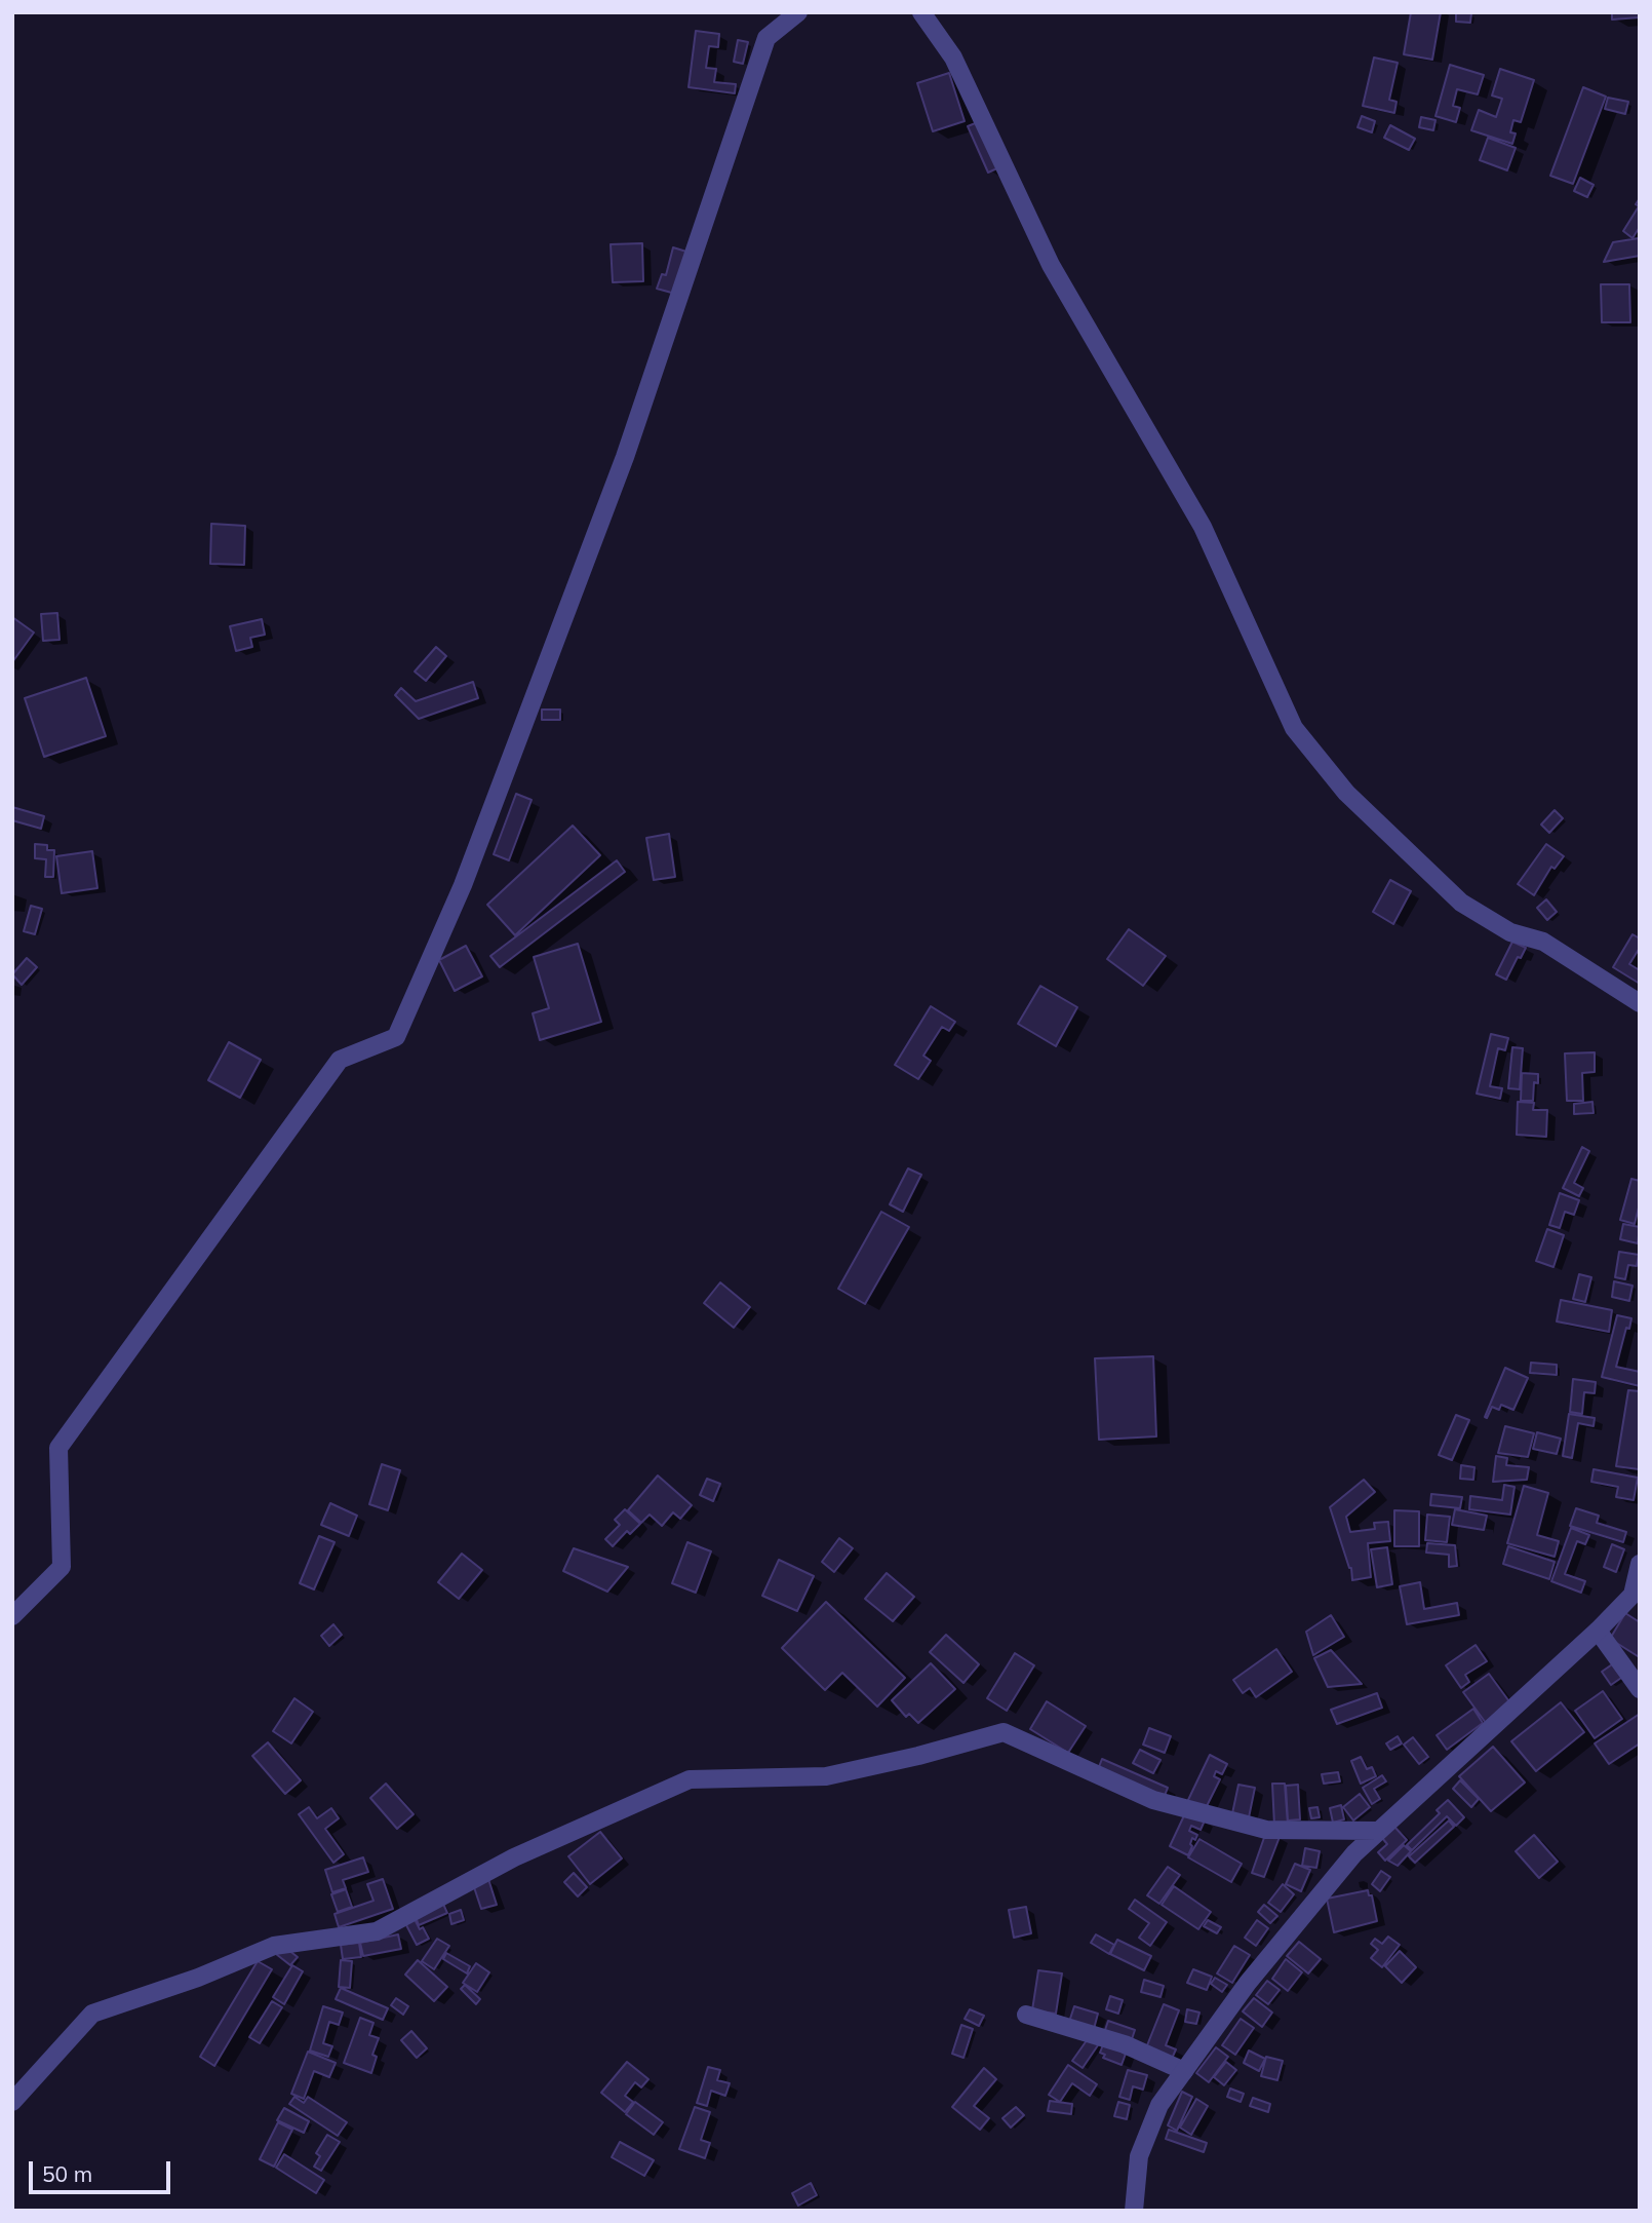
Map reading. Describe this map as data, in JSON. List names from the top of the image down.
{
  "scale_bar": "50 m"
}
